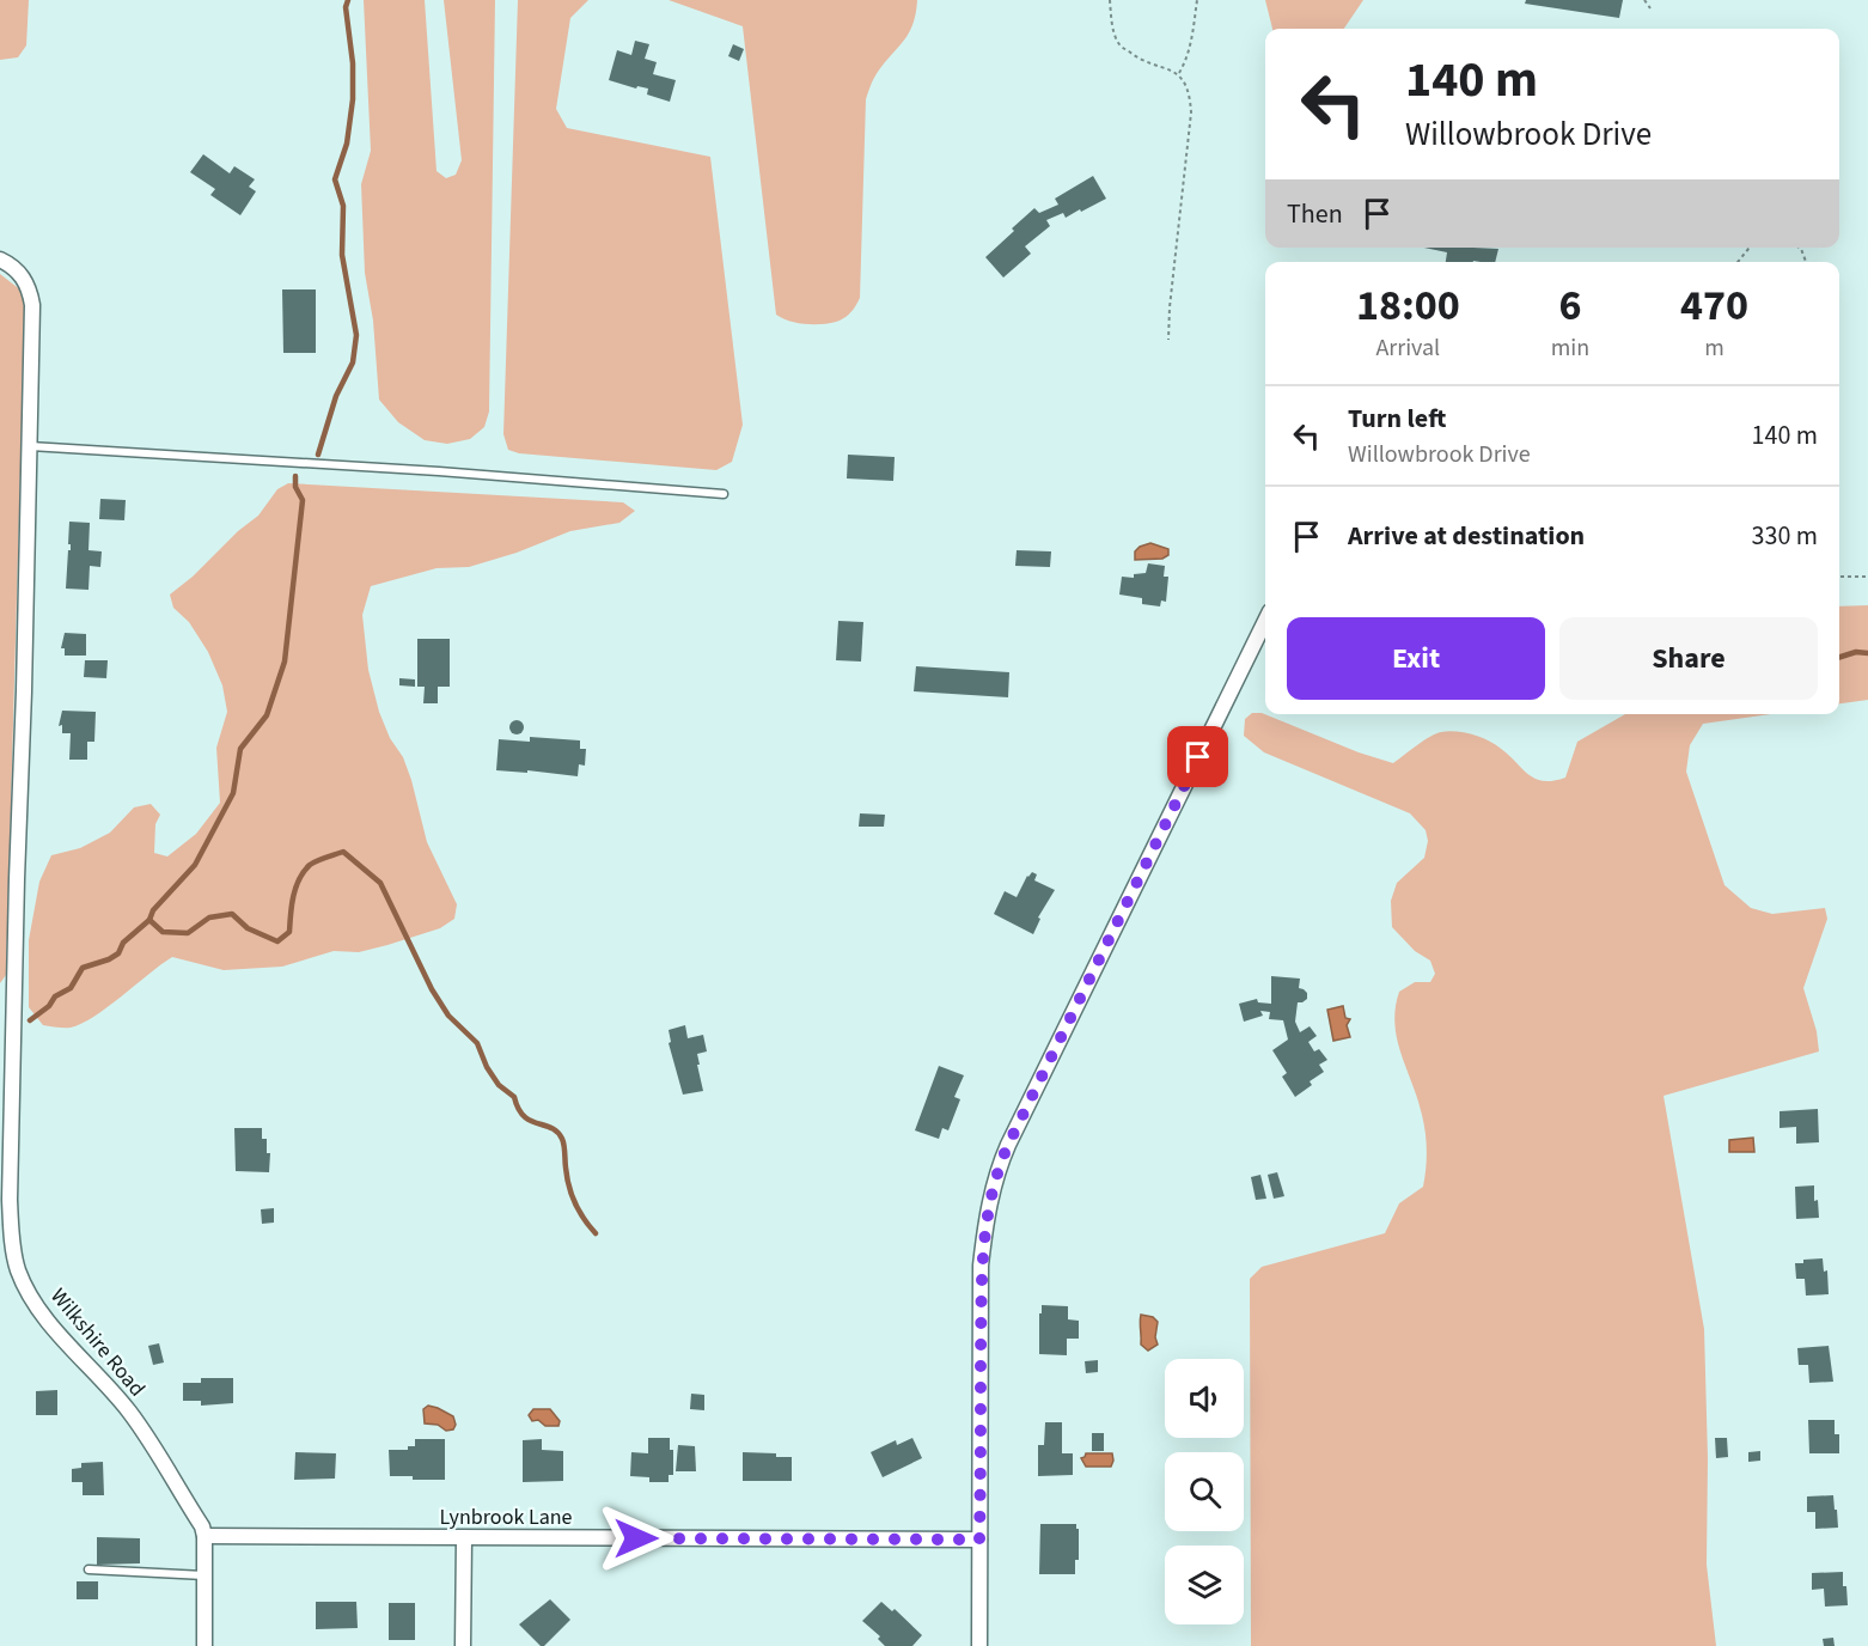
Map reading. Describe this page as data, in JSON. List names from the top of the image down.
{
  "streets": {
    "street": ["Wilkshire Road", "Lynbrook Lane"]
  },
  "crossings": [
    ["Wilkshire Road", "Lynbrook Lane"]
  ],
  "page": {
    "turn": ["140 m", "Willowbrook Drive"],
    "then": "Then",
    "eta": [
      "18:00",
      "Arrival",
      "6",
      "min",
      "470",
      "m"
    ],
    "list": [
      {
        "name": "Turn left",
        "note": "Willowbrook Drive",
        "value": "140 m"
      },
      {
        "name": "Arrive at destination",
        "value": "330 m"
      }
    ],
    "buttons": ["Exit", "Share"]
  }
}
